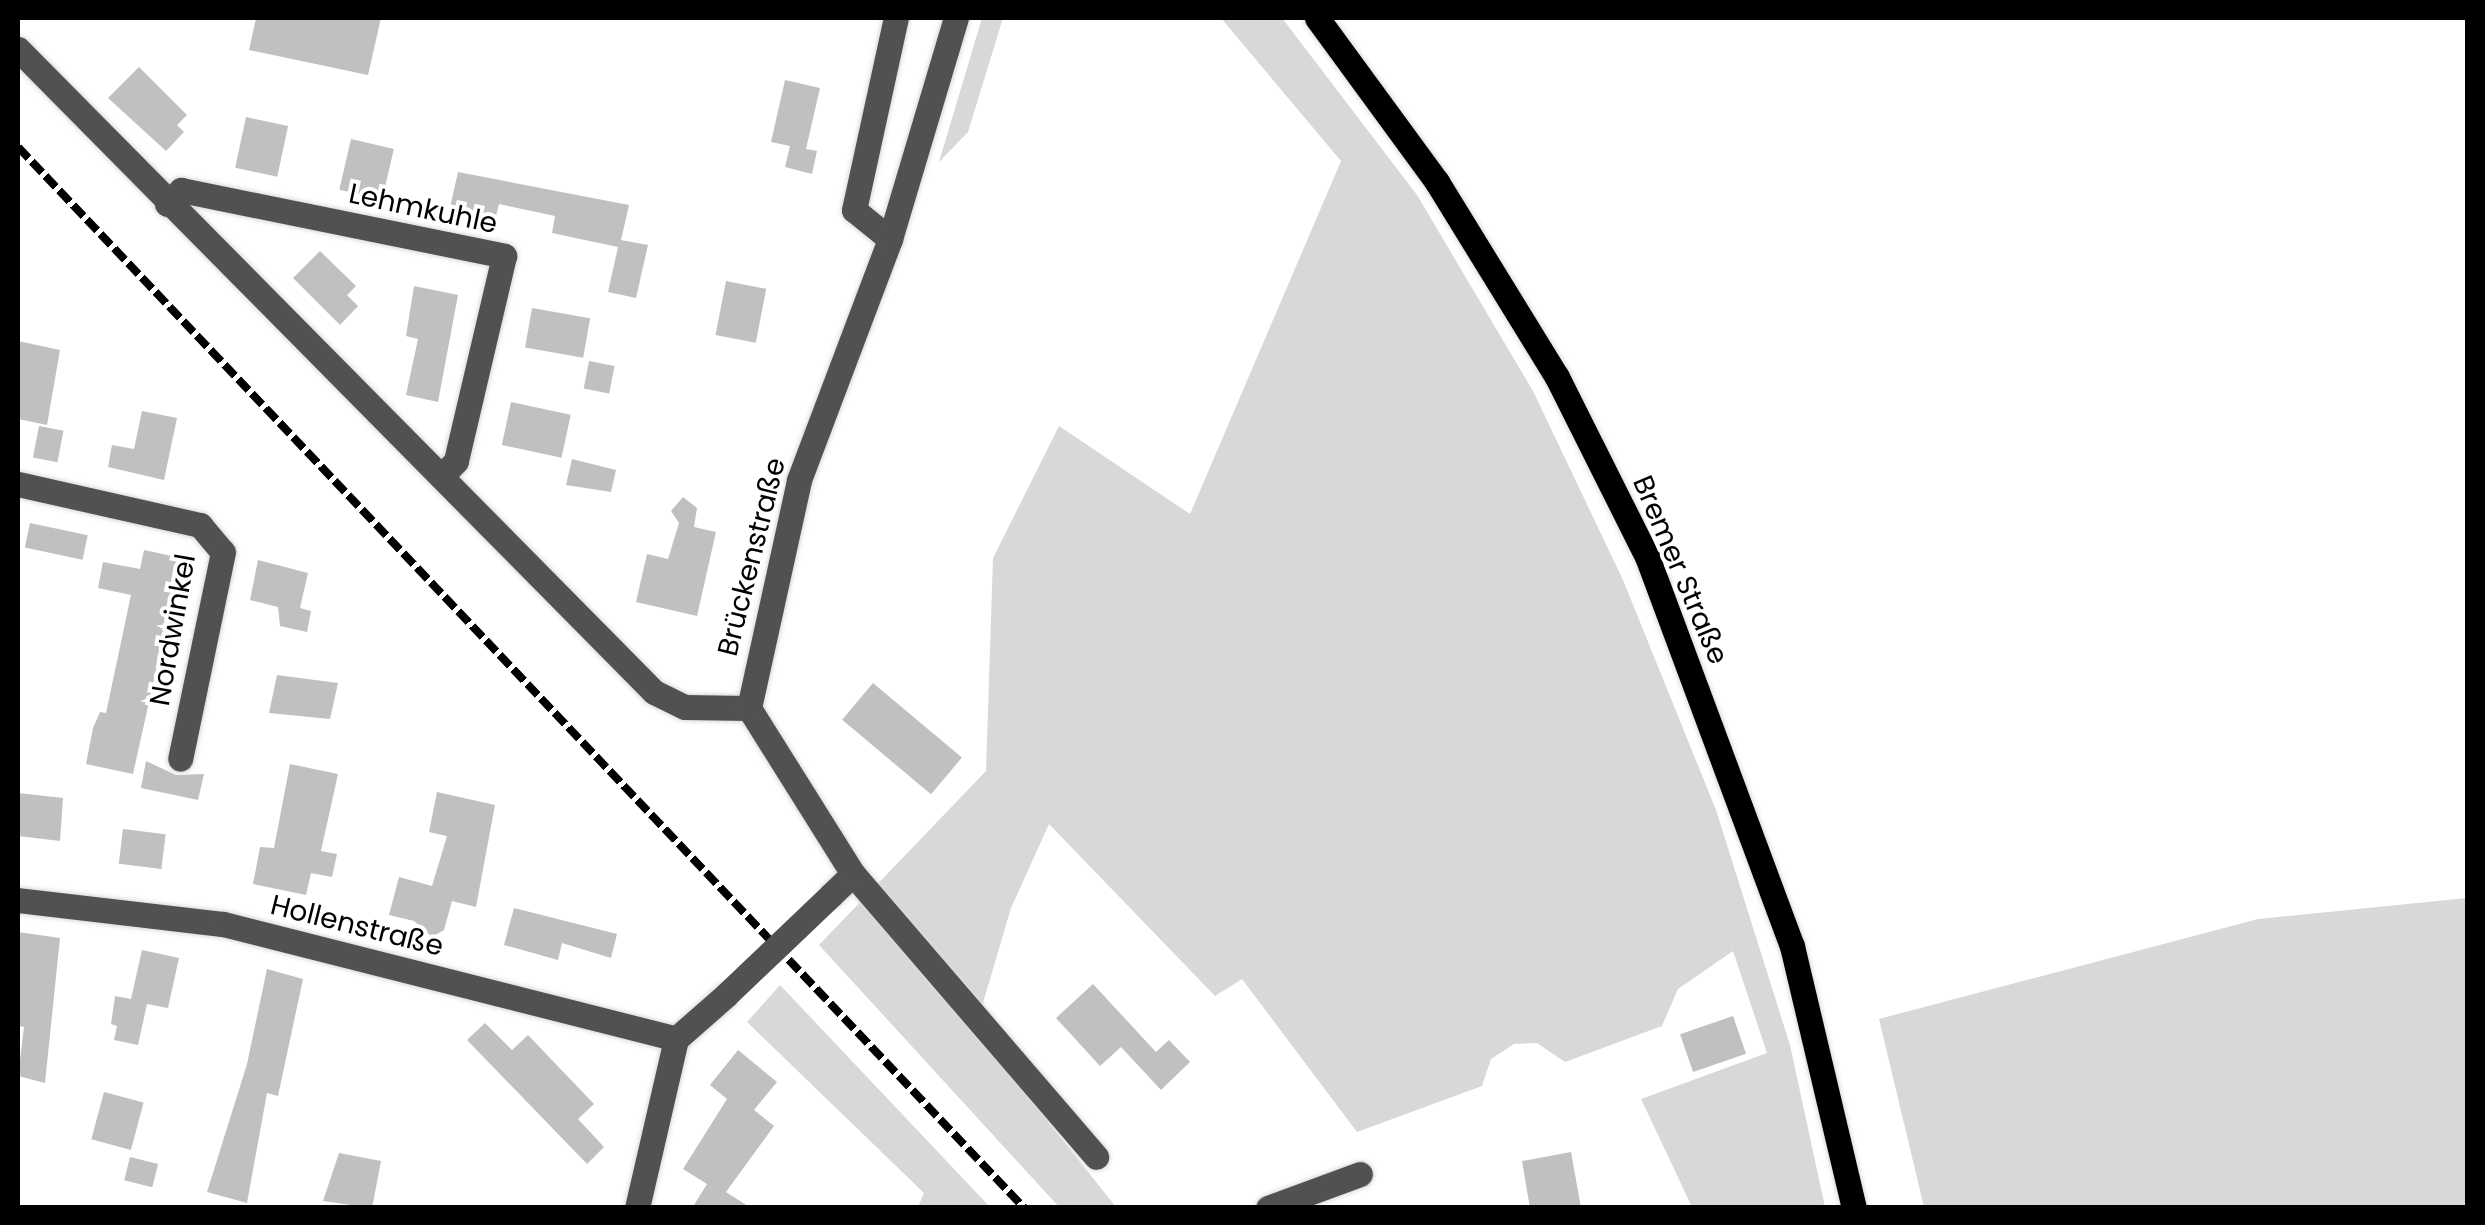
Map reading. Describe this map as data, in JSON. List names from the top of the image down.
{
  "streets": {
    "main road": ["Bremer Straße"],
    "street": [
      "Lehmkuhle",
      "Brückenstraße",
      "Nordwinkel",
      "Hollenstraße"
    ]
  }
}
